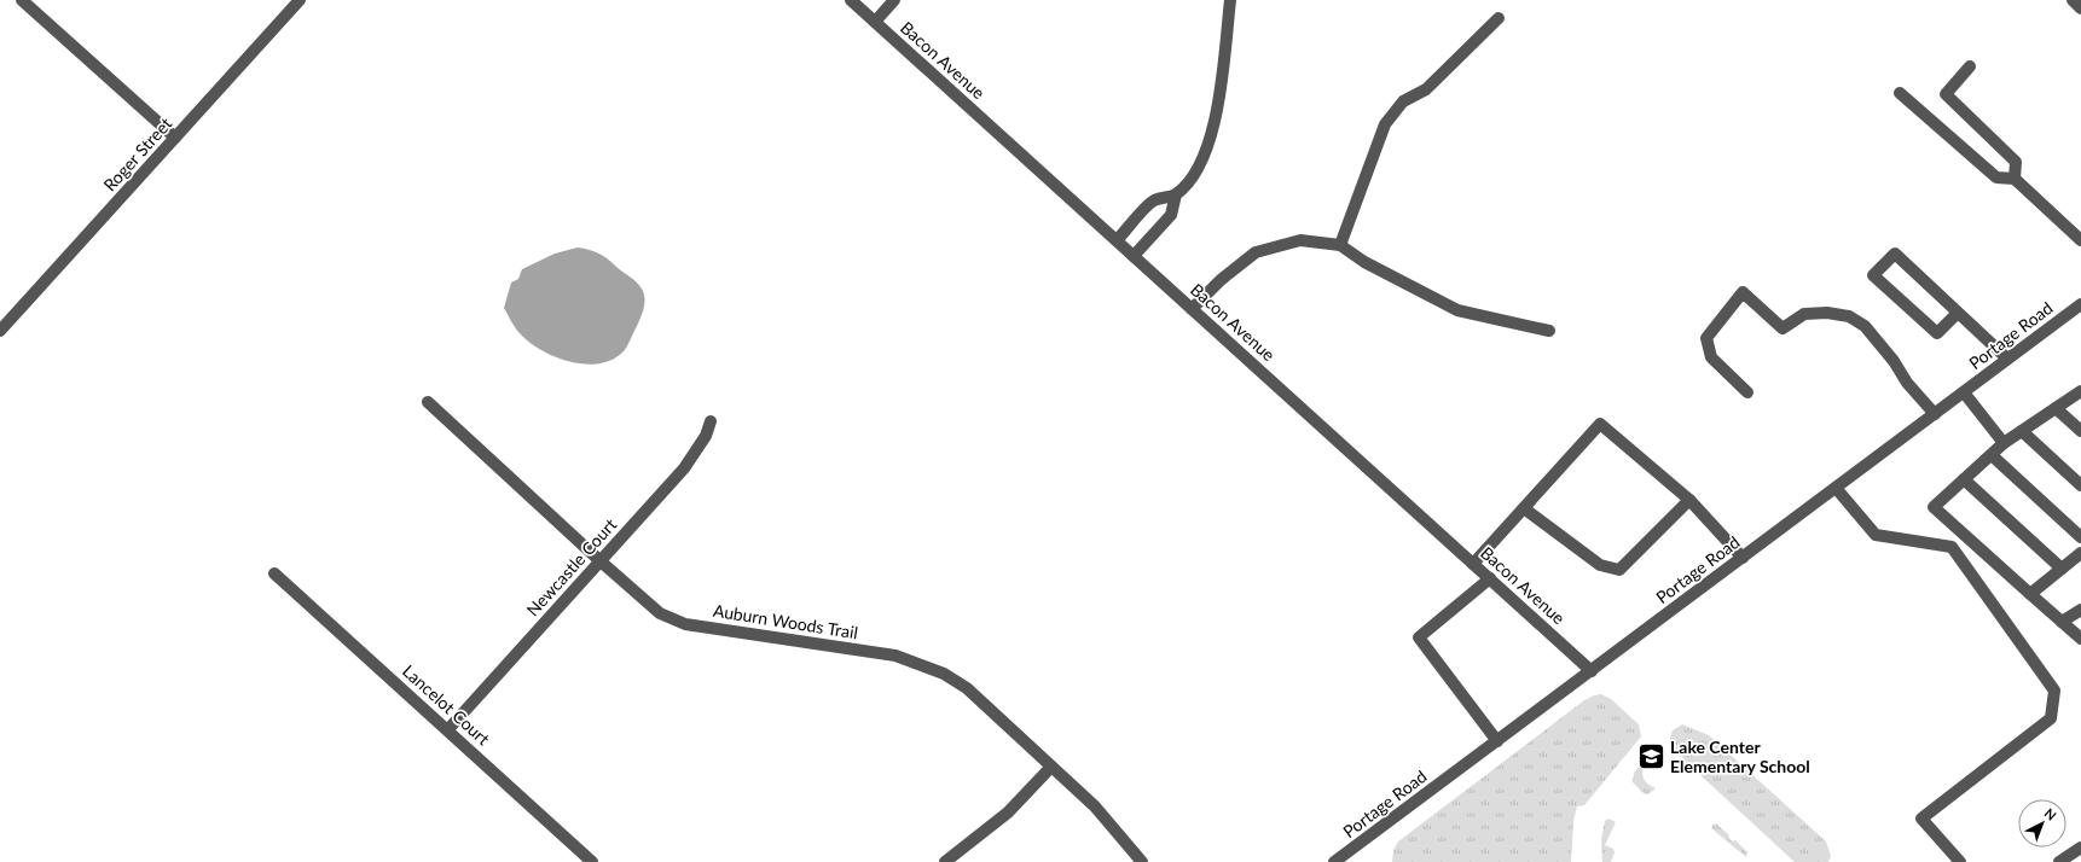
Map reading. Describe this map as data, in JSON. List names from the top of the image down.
{
  "streets": {
    "street": [
      "Bacon Avenue",
      "Roger Street",
      "Portage Road",
      "Newcastle Court",
      "Auburn Woods Trail",
      "Lancelot Court"
    ]
  },
  "crossings": [
    ["Bacon Avenue", "Portage Road"],
    ["Newcastle Court", "Auburn Woods Trail"],
    ["Newcastle Court", "Lancelot Court"]
  ],
  "places": {
    "school or university": ["Lake Center Elementary School"]
  },
  "north": "top right"
}
